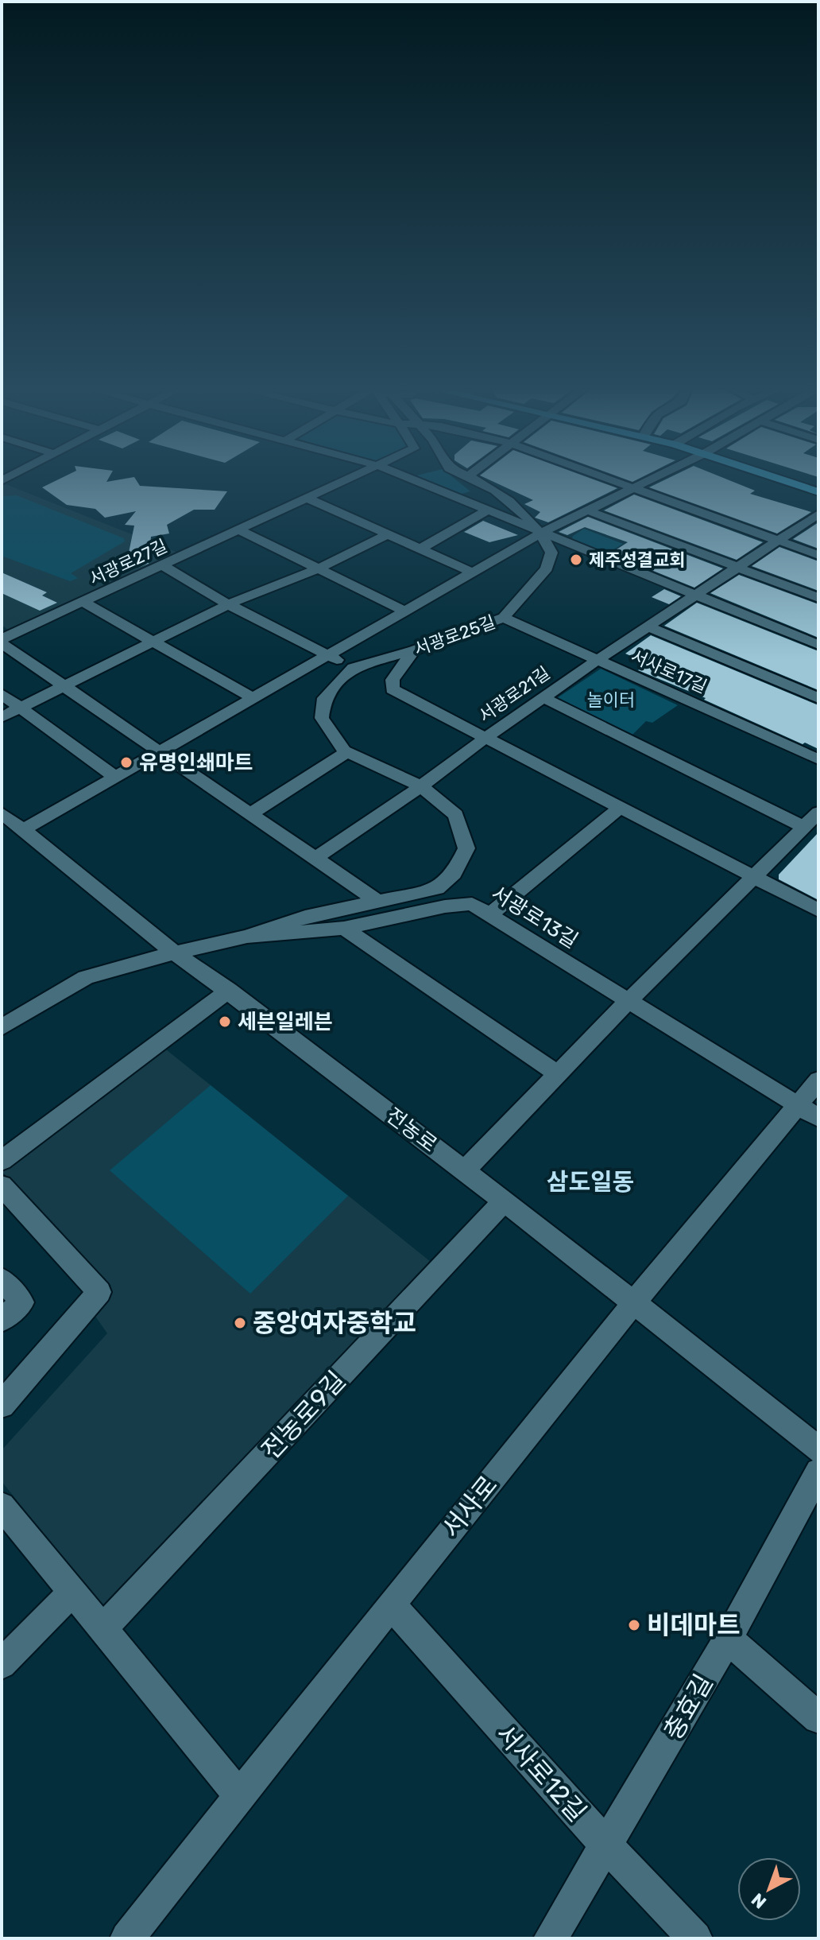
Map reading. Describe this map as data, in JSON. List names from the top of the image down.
{
  "streets": {
    "street": [
      "서광로27길",
      "서광로25길",
      "서사로17길",
      "서광로21길",
      "서광로13길",
      "전농로",
      "전농로9길",
      "서사로",
      "충효길",
      "서사로12길"
    ]
  },
  "crossings": [
    ["서광로25길", "서사로17길"],
    ["서사로17길", "서광로21길"],
    ["서광로13길", "전농로"],
    ["서광로13길", "서사로"],
    ["전농로", "전농로9길"],
    ["전농로", "서사로"],
    ["서사로", "서사로12길"],
    ["충효길", "서사로12길"]
  ],
  "districts": ["삼도일동"],
  "parks": ["놀이터"],
  "places": [
    "제주성결교회",
    "유명인쇄마트",
    "세븐일레븐",
    "중앙여자중학교",
    "비데마트"
  ],
  "north": "bottom left"
}
